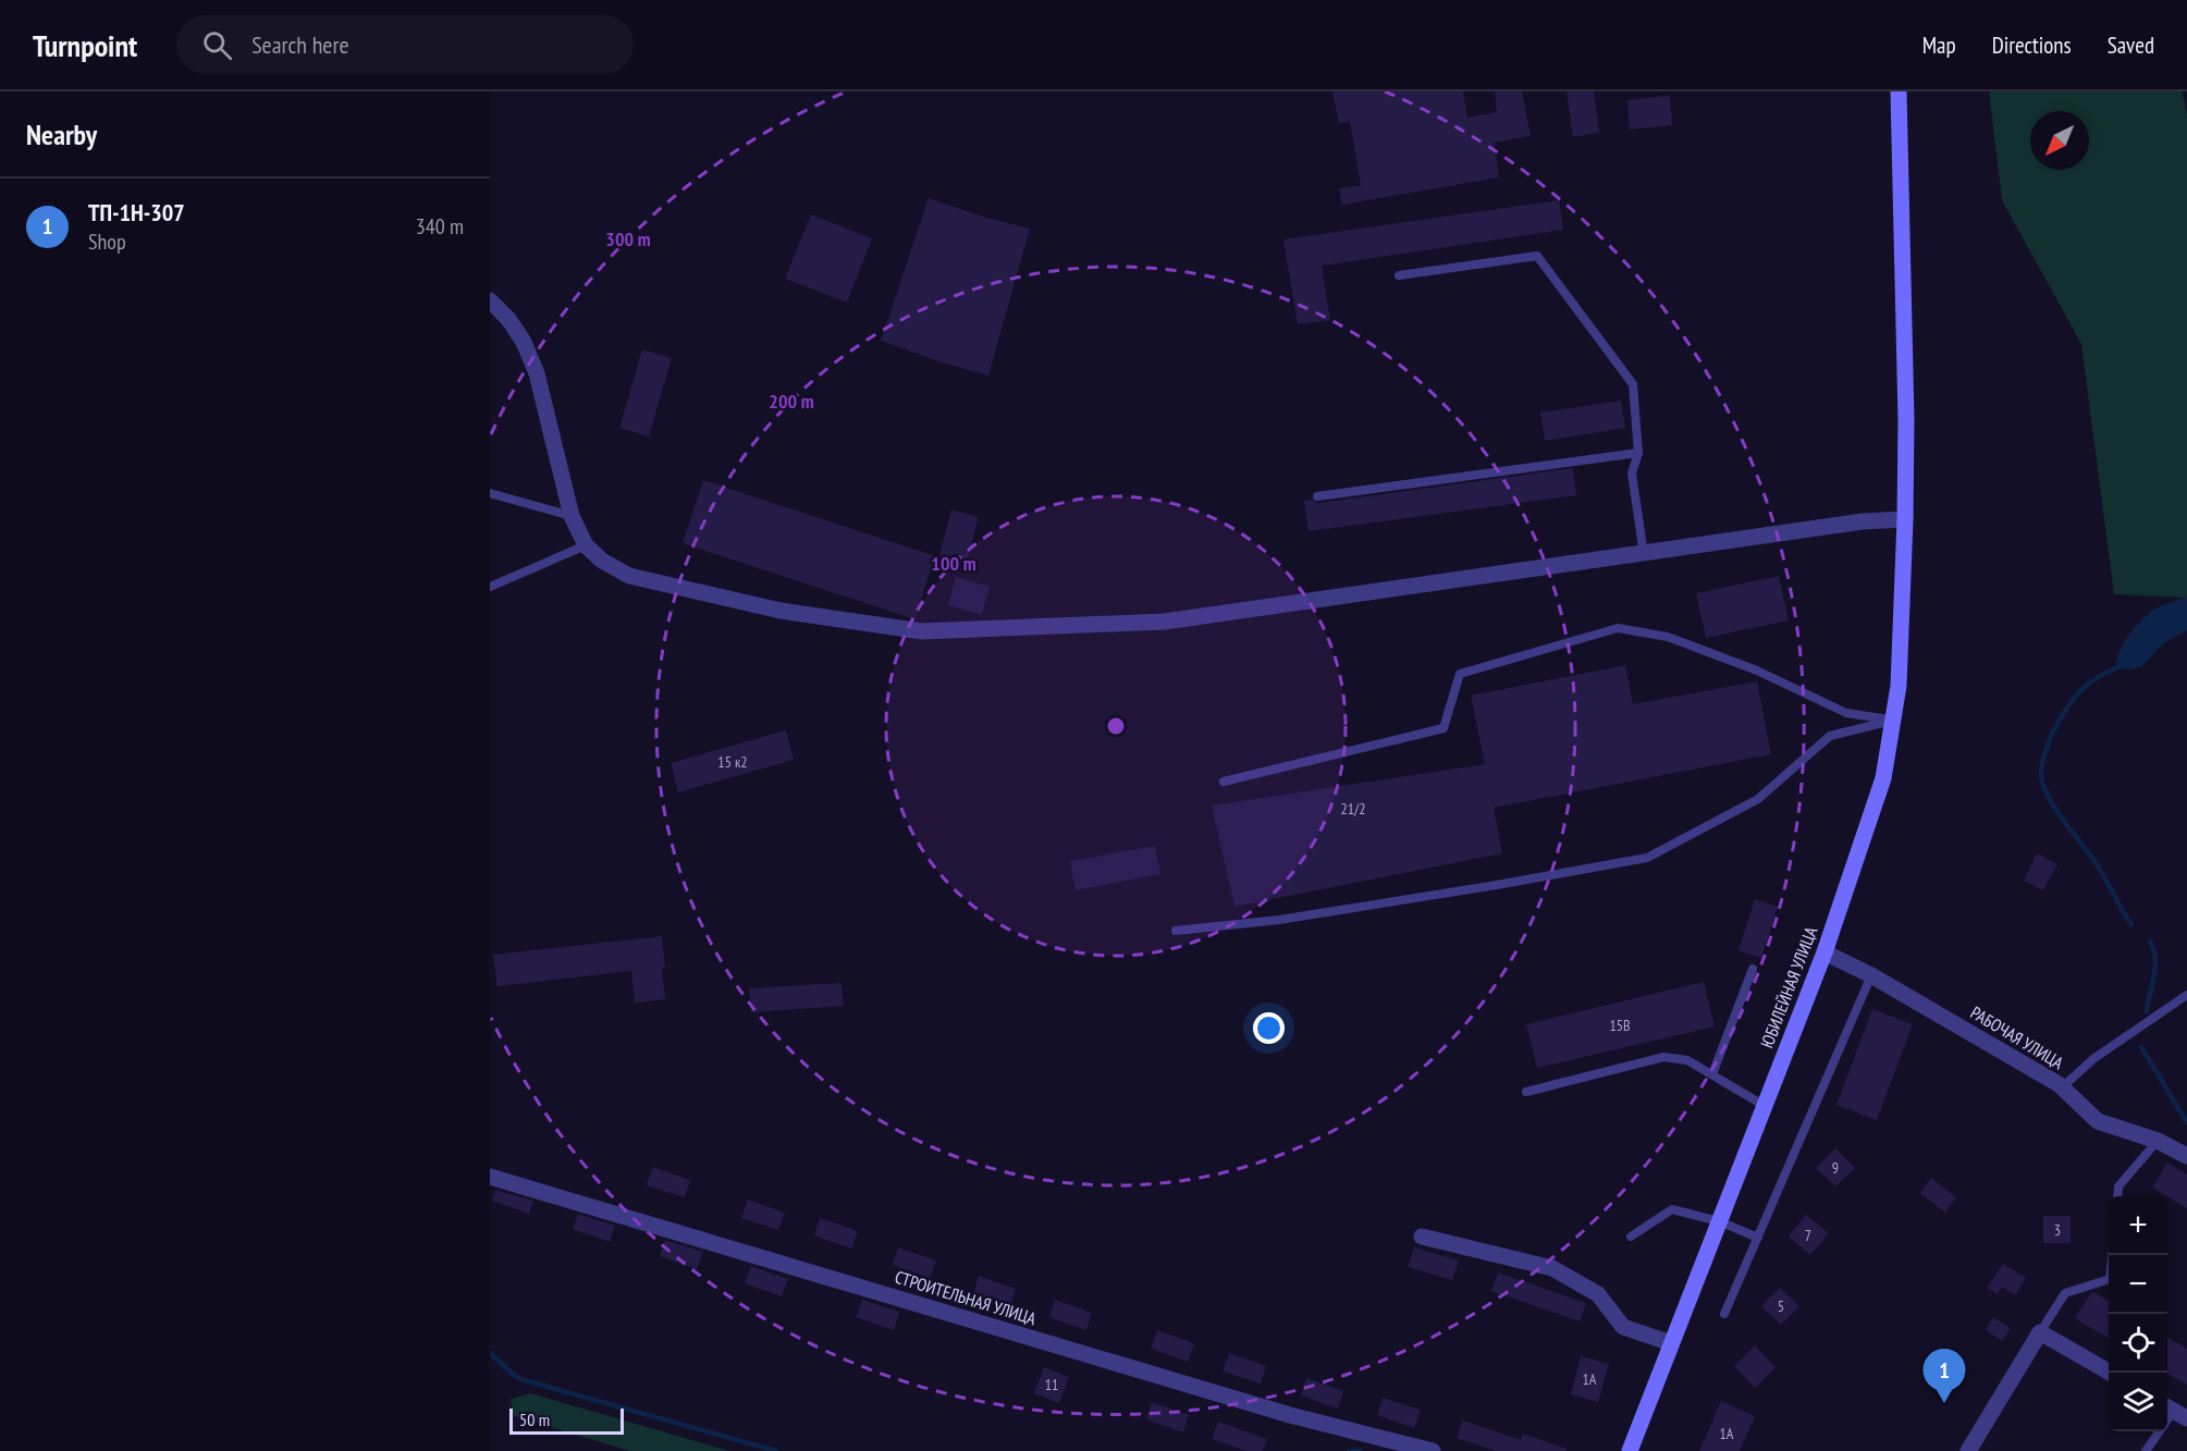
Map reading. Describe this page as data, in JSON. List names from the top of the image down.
{
  "streets": {
    "main road": ["ЮБИЛЕЙНАЯ УЛИЦА"],
    "street": ["РАБОЧАЯ УЛИЦА", "СТРОИТЕЛЬНАЯ УЛИЦА"]
  },
  "crossings": [
    ["ЮБИЛЕЙНАЯ УЛИЦА", "РАБОЧАЯ УЛИЦА"]
  ],
  "house_numbers": [
    "15 к2",
    "21/2",
    "15В",
    "9",
    "3",
    "7",
    "5",
    "1А",
    "11",
    "1А"
  ],
  "scale_bar": "50 m",
  "north": "bottom left",
  "page": {
    "header": "Turnpoint",
    "search": "Search here",
    "nav": ["Map", "Directions", "Saved"],
    "heading": "Nearby",
    "list": [
      {
        "mark": "1",
        "name": "ТП-1Н-307",
        "note": "Shop",
        "value": "340 m"
      }
    ],
    "map_buttons": ["+", "−"],
    "pins": "1",
    "scale": "50 m"
  },
  "rings": ["300 m", "200 m", "100 m"]
}
